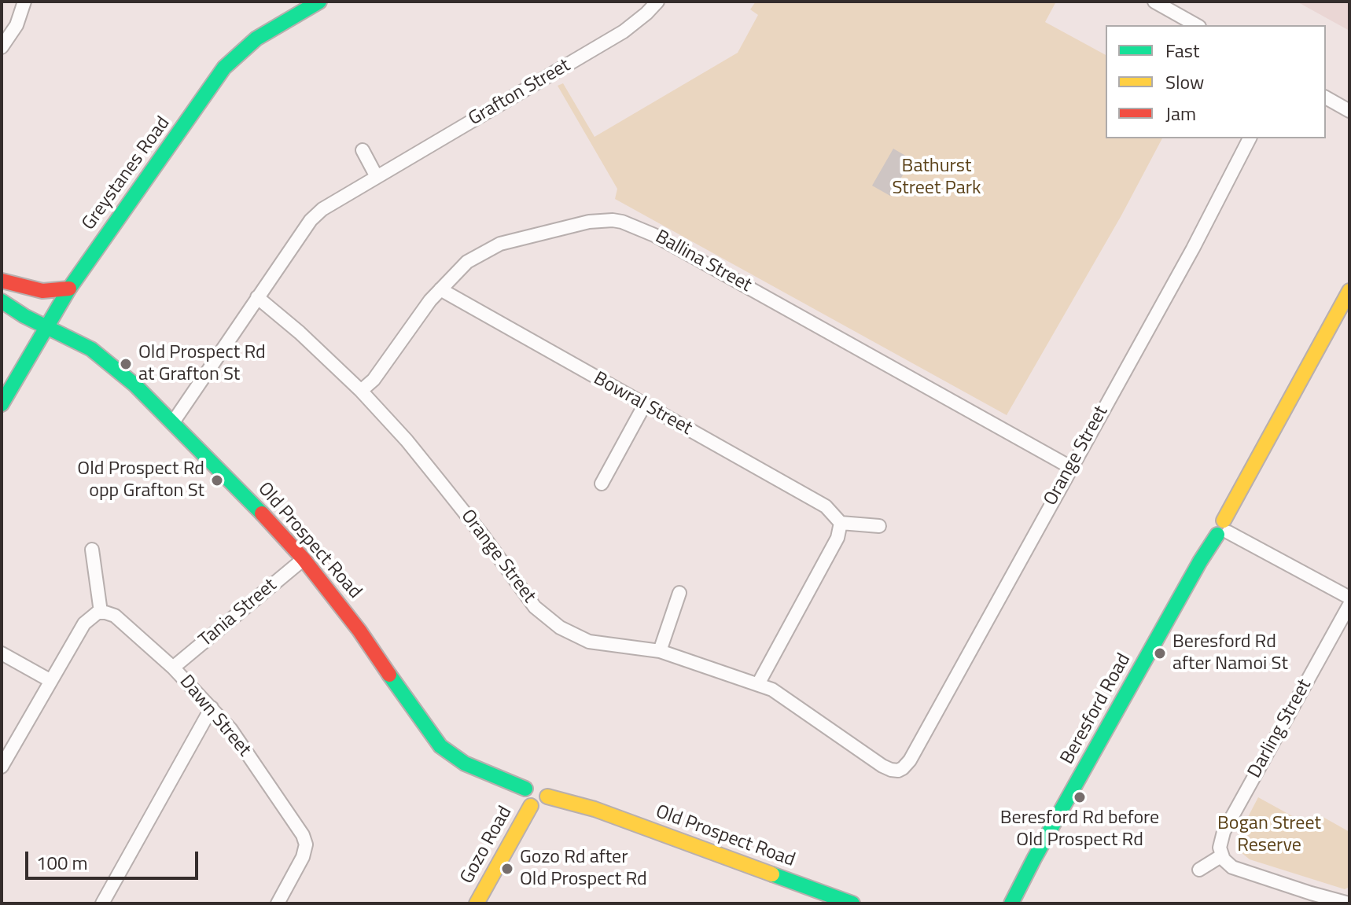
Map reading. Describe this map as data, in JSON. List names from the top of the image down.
{
  "streets": {
    "main road": [
      "Greystanes Road",
      "Old Prospect Road",
      "Beresford Road",
      "Gozo Road"
    ],
    "street": [
      "Grafton Street",
      "Ballina Street",
      "Bowral Street",
      "Orange Street",
      "Tania Street",
      "Dawn Street",
      "Darling Street"
    ]
  },
  "crossings": [
    ["Grafton Street", "Orange Street"],
    ["Grafton Street", "Old Prospect Road"],
    ["Greystanes Road", "Old Prospect Road"],
    ["Ballina Street", "Bowral Street"],
    ["Ballina Street", "Orange Street"],
    ["Old Prospect Road", "Tania Street"],
    ["Old Prospect Road", "Gozo Road"],
    ["Tania Street", "Dawn Street"]
  ],
  "parks": ["Bathurst Street Park", "Bogan Street Reserve"],
  "places": [
    "Old Prospect Rd at Grafton St",
    "Old Prospect Rd opp Grafton St",
    "Beresford Rd after Namoi St",
    "Beresford Rd before Old Prospect Rd",
    "Gozo Rd after Old Prospect Rd"
  ],
  "legend": ["Fast", "Slow", "Jam"],
  "scale_bar": "100 m"
}
